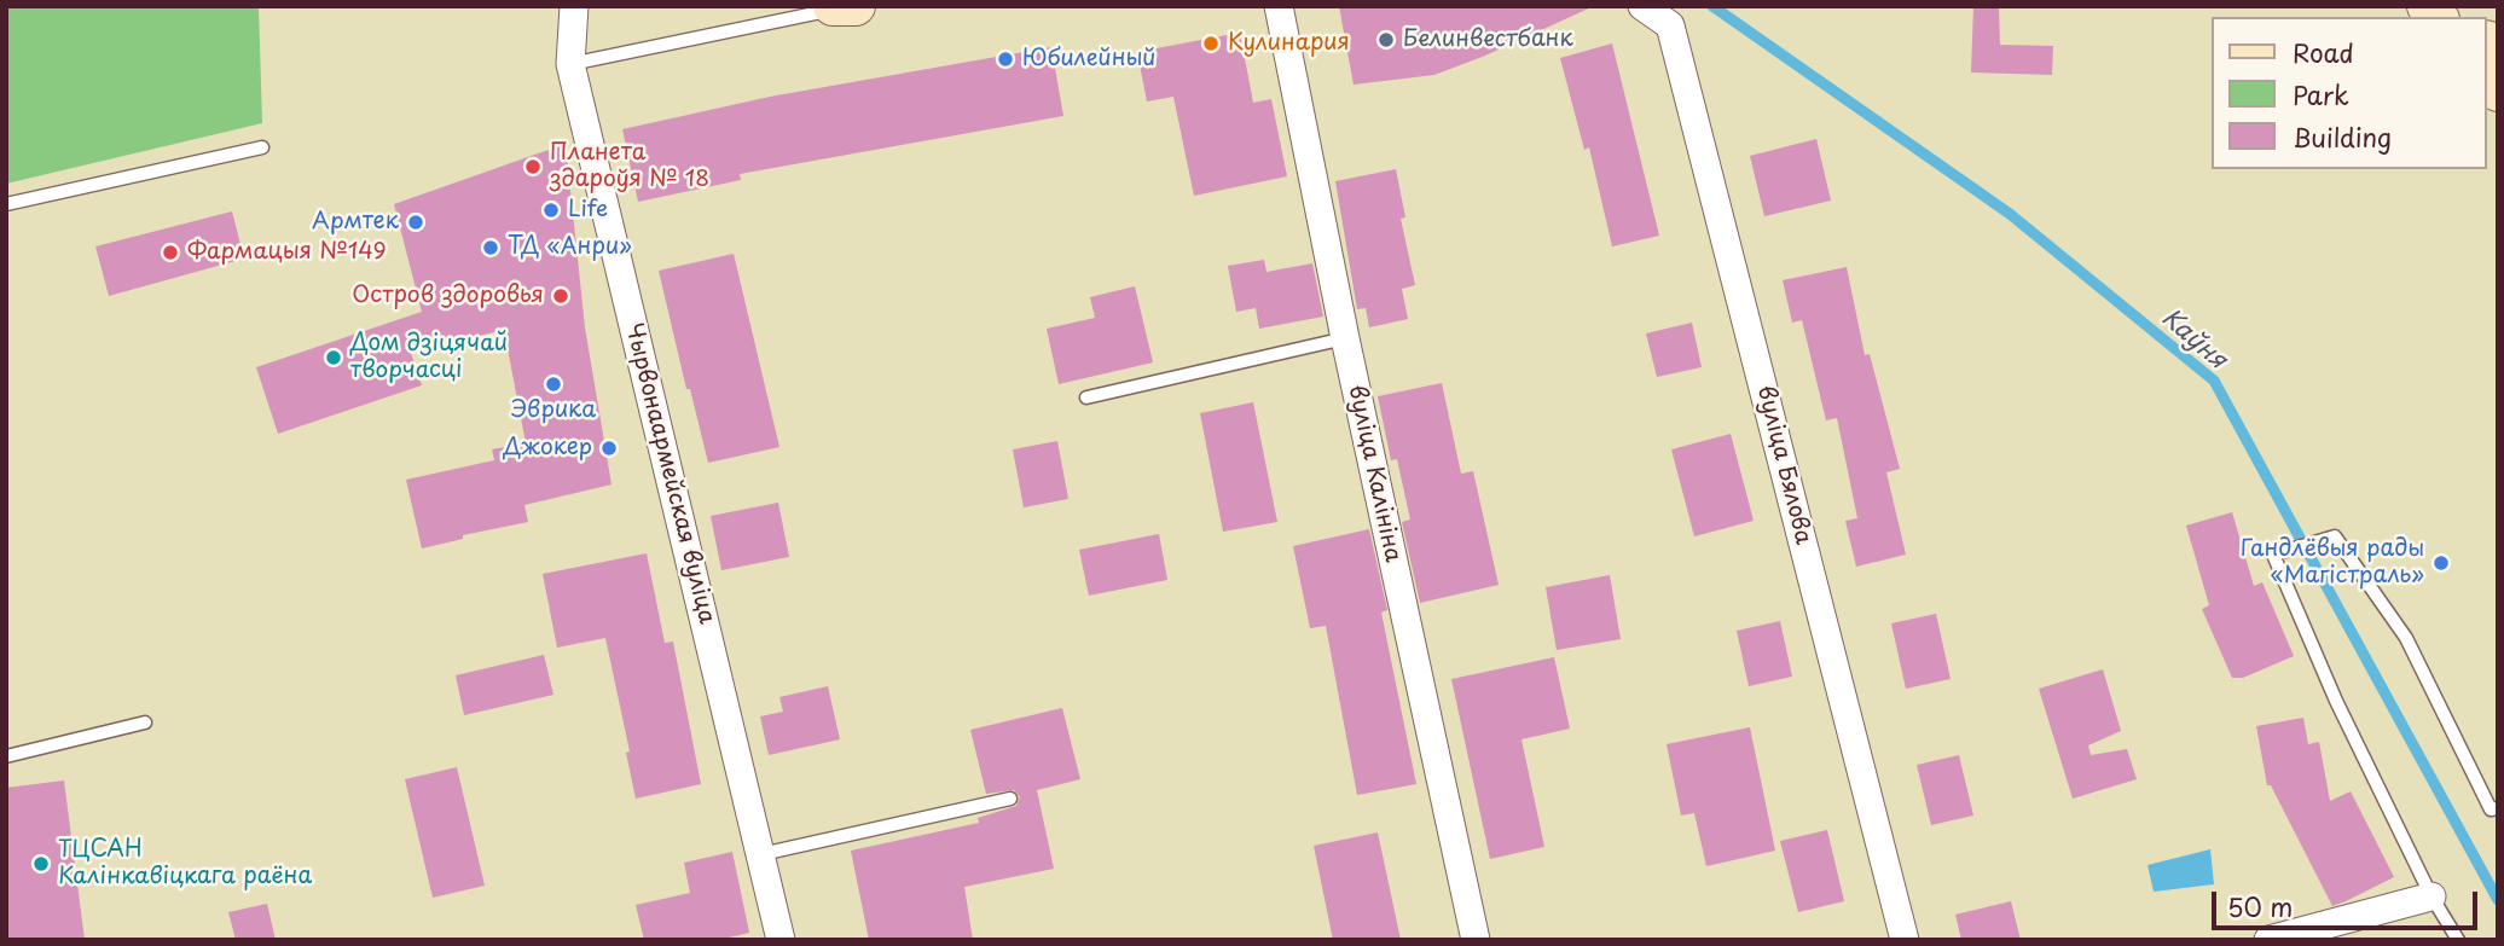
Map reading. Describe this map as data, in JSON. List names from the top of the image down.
{
  "streets": {
    "street": ["вуліца Бялова", "Чырвонаармейская вуліца", "вуліца Калініна"]
  },
  "water": ["Каўня"],
  "places": [
    "Белинвестбанк",
    "Кулинария",
    "Юбилейный",
    "Планета здароўя № 18",
    "Life",
    "Армтек",
    "ТД «Анри»",
    "Фармацыя №149",
    "Остров здоровья",
    "Дом дзіцячай творчасці",
    "Эврика",
    "Джокер",
    "Гандлёвыя рады «Магістраль»",
    "ТЦСАН Калінкавіцкага раёна"
  ],
  "legend": ["Road", "Park", "Building"],
  "scale_bar": "50 m"
}
